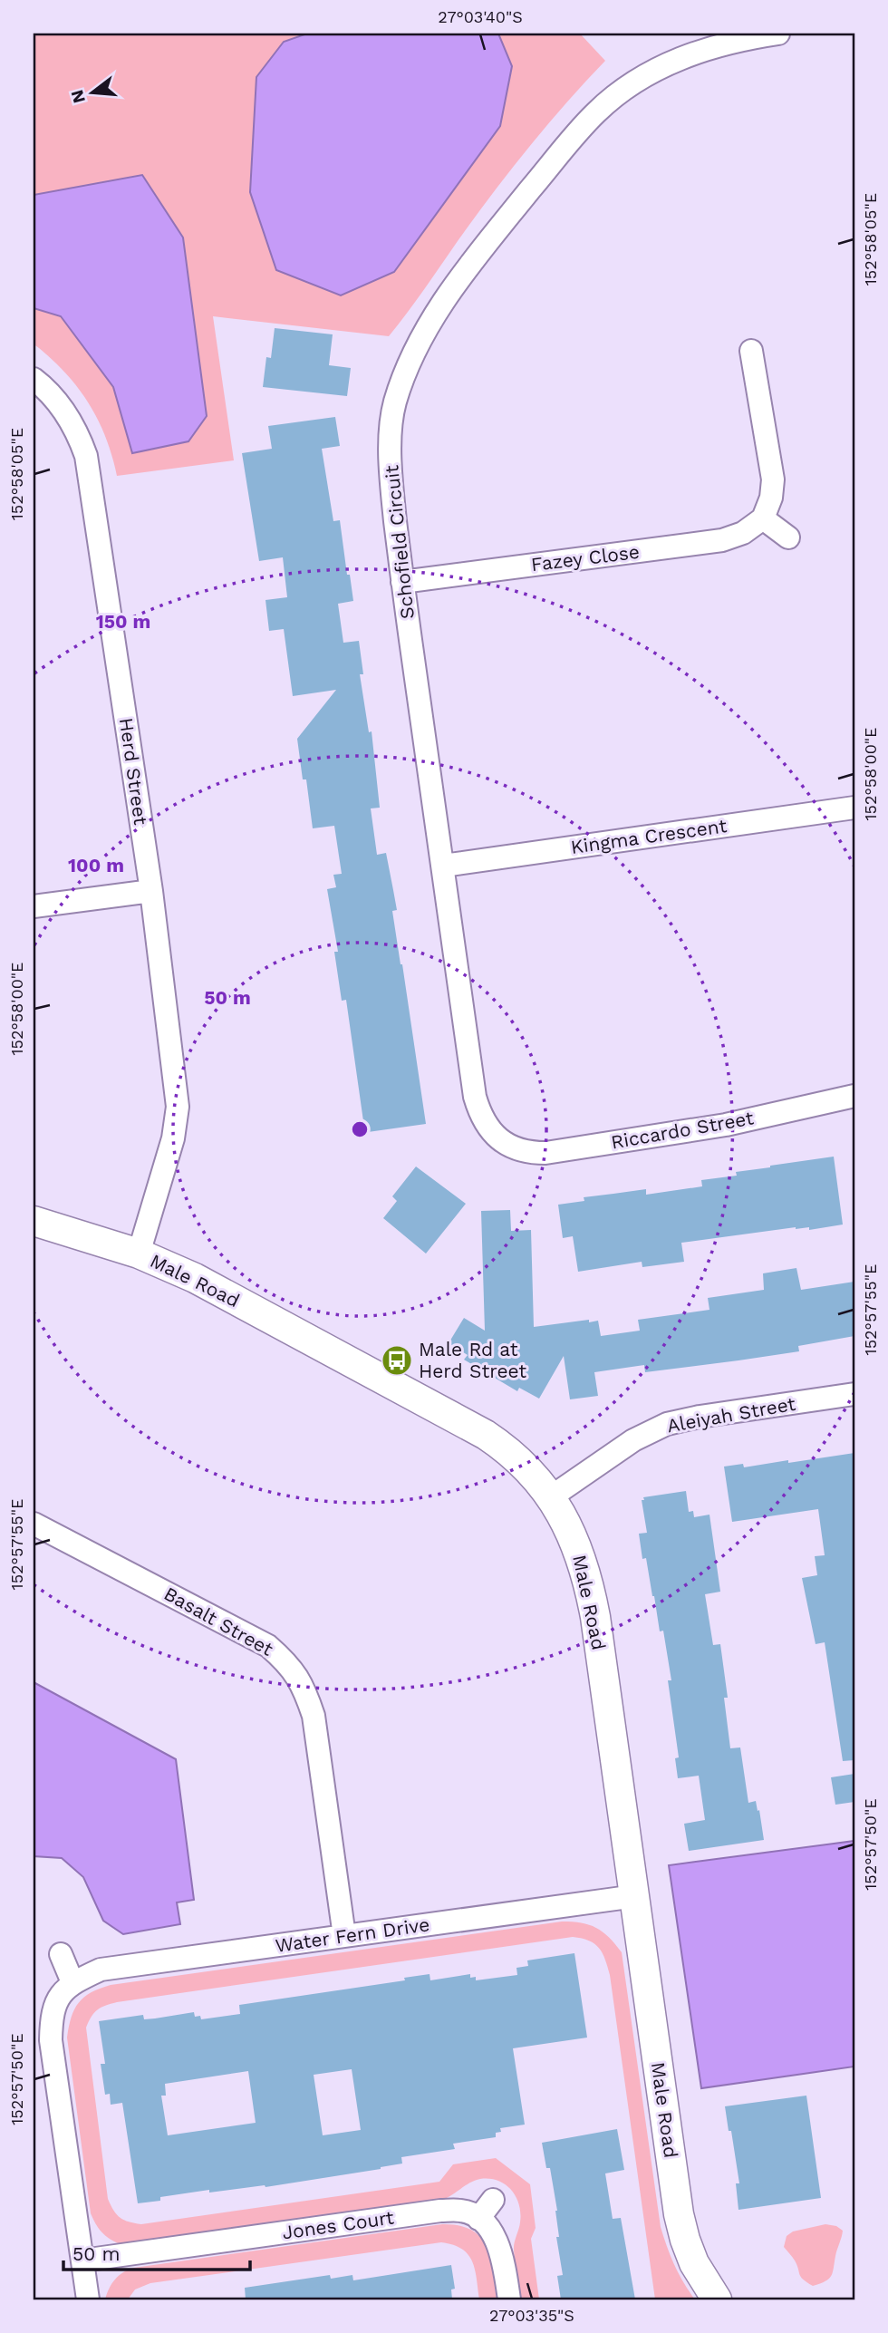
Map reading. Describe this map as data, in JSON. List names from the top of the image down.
{
  "streets": {
    "street": [
      "Schofield Circuit",
      "Fazey Close",
      "Herd Street",
      "Kingma Crescent",
      "Riccardo Street",
      "Male Road",
      "Aleiyah Street",
      "Basalt Street",
      "Water Fern Drive",
      "Jones Court"
    ]
  },
  "crossings": [
    ["Schofield Circuit", "Fazey Close"],
    ["Schofield Circuit", "Kingma Crescent"],
    ["Schofield Circuit", "Riccardo Street"],
    ["Herd Street", "Male Road"],
    ["Male Road", "Aleiyah Street"],
    ["Male Road", "Water Fern Drive"],
    ["Basalt Street", "Water Fern Drive"]
  ],
  "places": {
    "bus stop": ["Male Rd at Herd Street"]
  },
  "scale_bar": "50 m",
  "north": "left",
  "coordinates": [
    "27°03'40\"S",
    "152°58'05\"E",
    "152°58'00\"E",
    "152°57'55\"E",
    "152°57'50\"E",
    "27°03'35\"S"
  ],
  "rings": ["150 m", "100 m", "50 m"]
}
